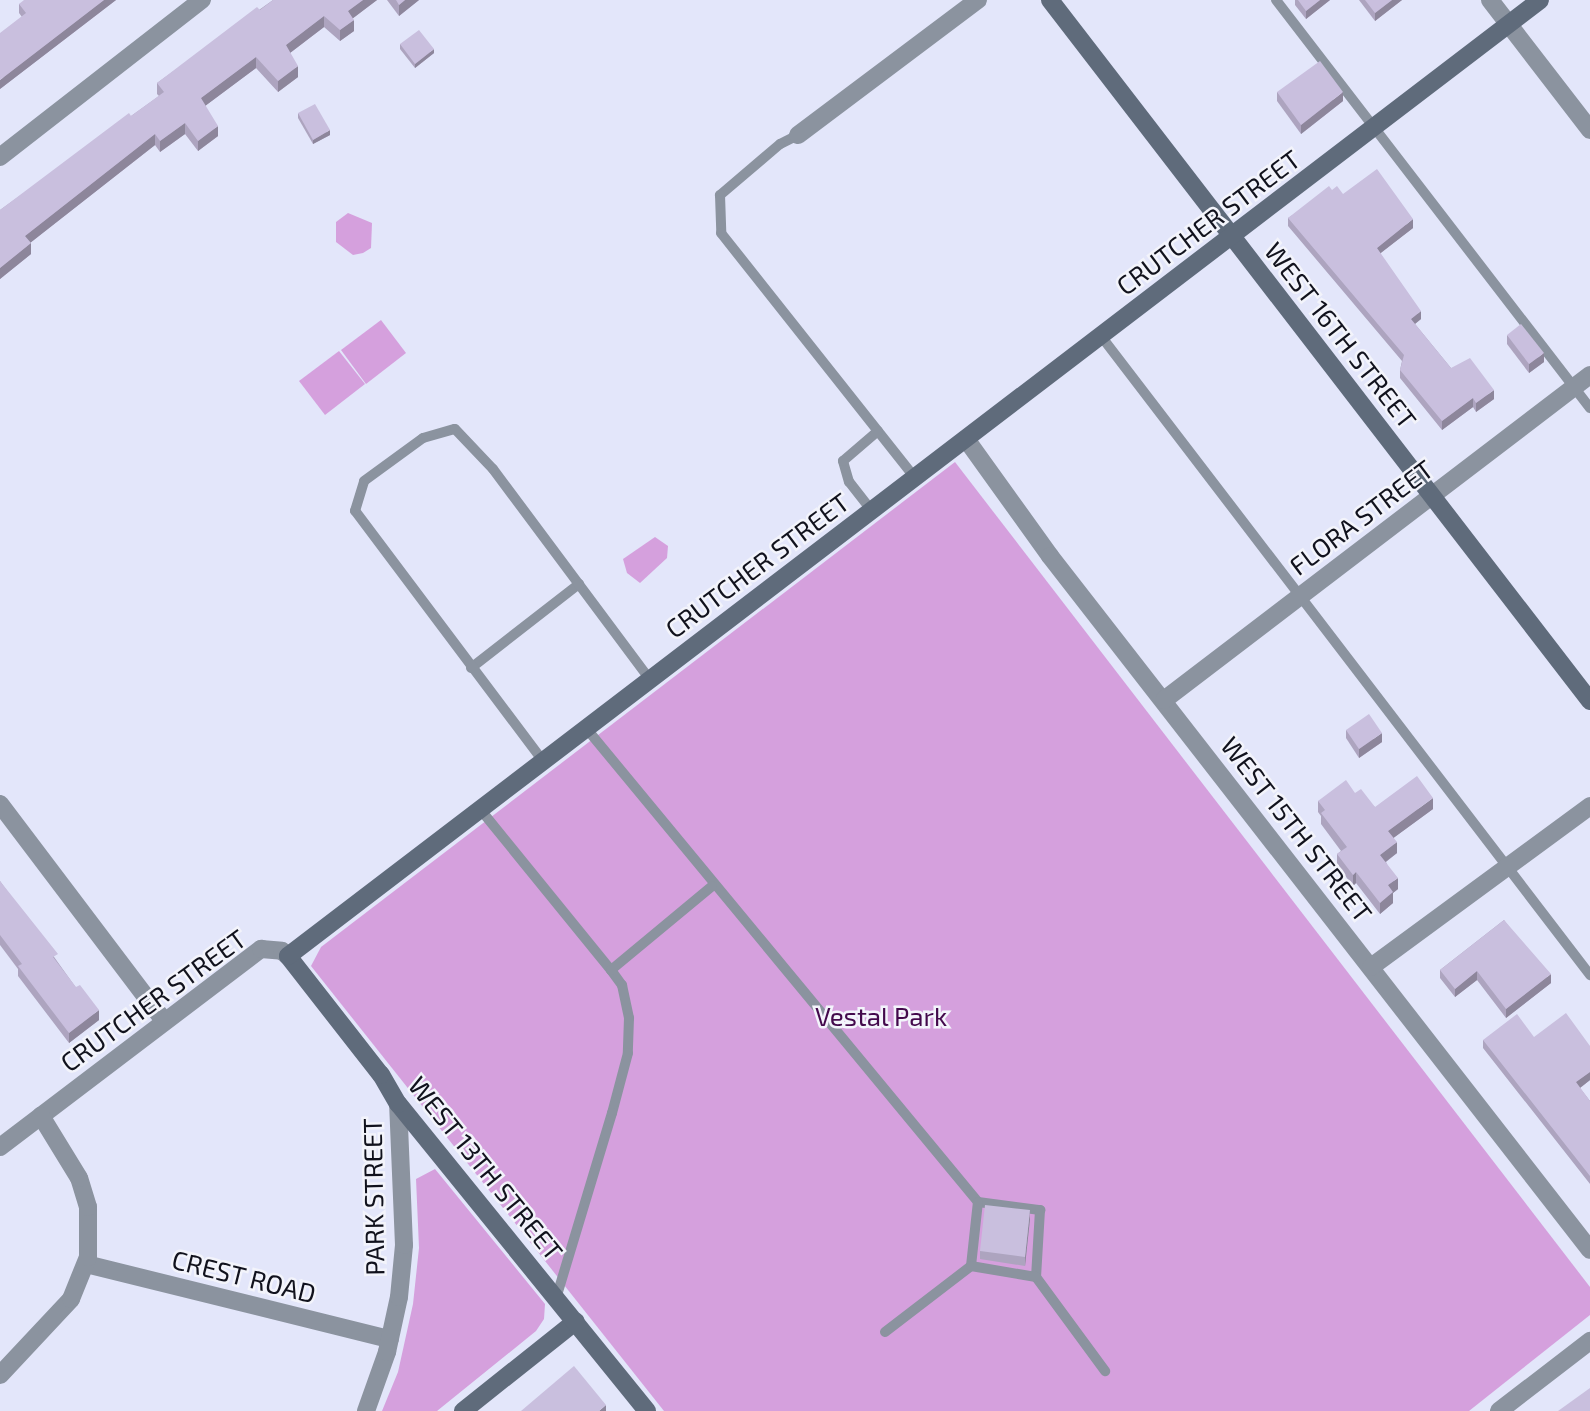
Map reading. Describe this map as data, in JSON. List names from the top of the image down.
{
  "streets": {
    "street": [
      "CRUTCHER STREET",
      "WEST 16TH STREET",
      "FLORA STREET",
      "WEST 15TH STREET",
      "WEST 13TH STREET",
      "PARK STREET",
      "CREST ROAD"
    ]
  },
  "crossings": [
    ["CRUTCHER STREET", "WEST 16TH STREET"],
    ["CRUTCHER STREET", "WEST 15TH STREET"],
    ["CRUTCHER STREET", "WEST 13TH STREET"],
    ["WEST 16TH STREET", "FLORA STREET"],
    ["FLORA STREET", "WEST 15TH STREET"],
    ["WEST 13TH STREET", "PARK STREET"],
    ["PARK STREET", "CREST ROAD"]
  ],
  "parks": ["Vestal Park"]
}
